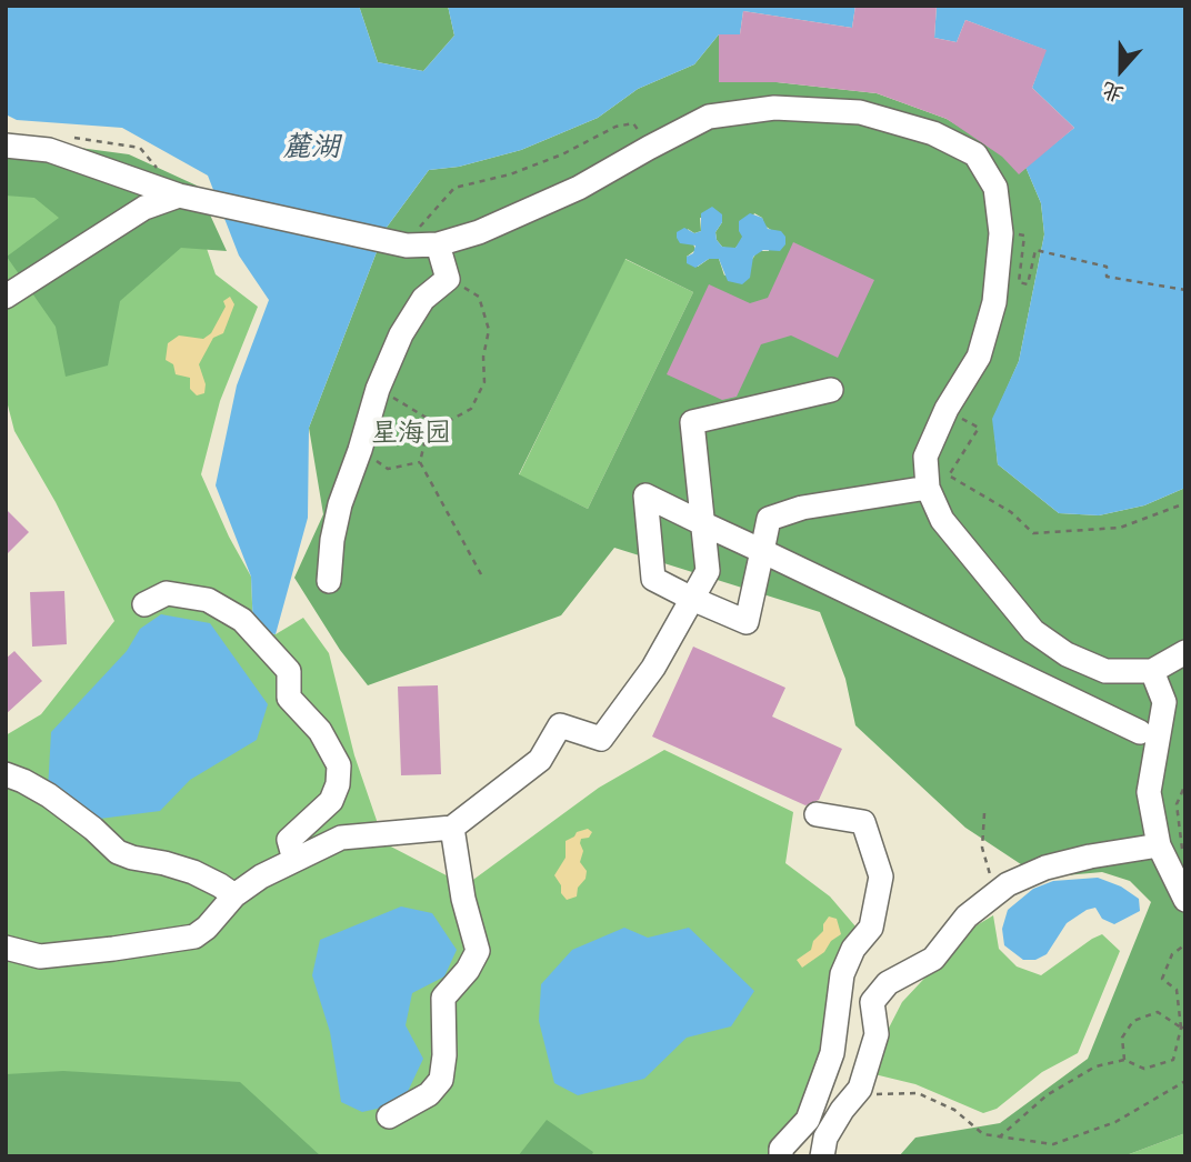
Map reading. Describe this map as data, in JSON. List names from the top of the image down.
{
  "water": ["麓湖"],
  "parks": ["星海园"],
  "north": "bottom"
}
